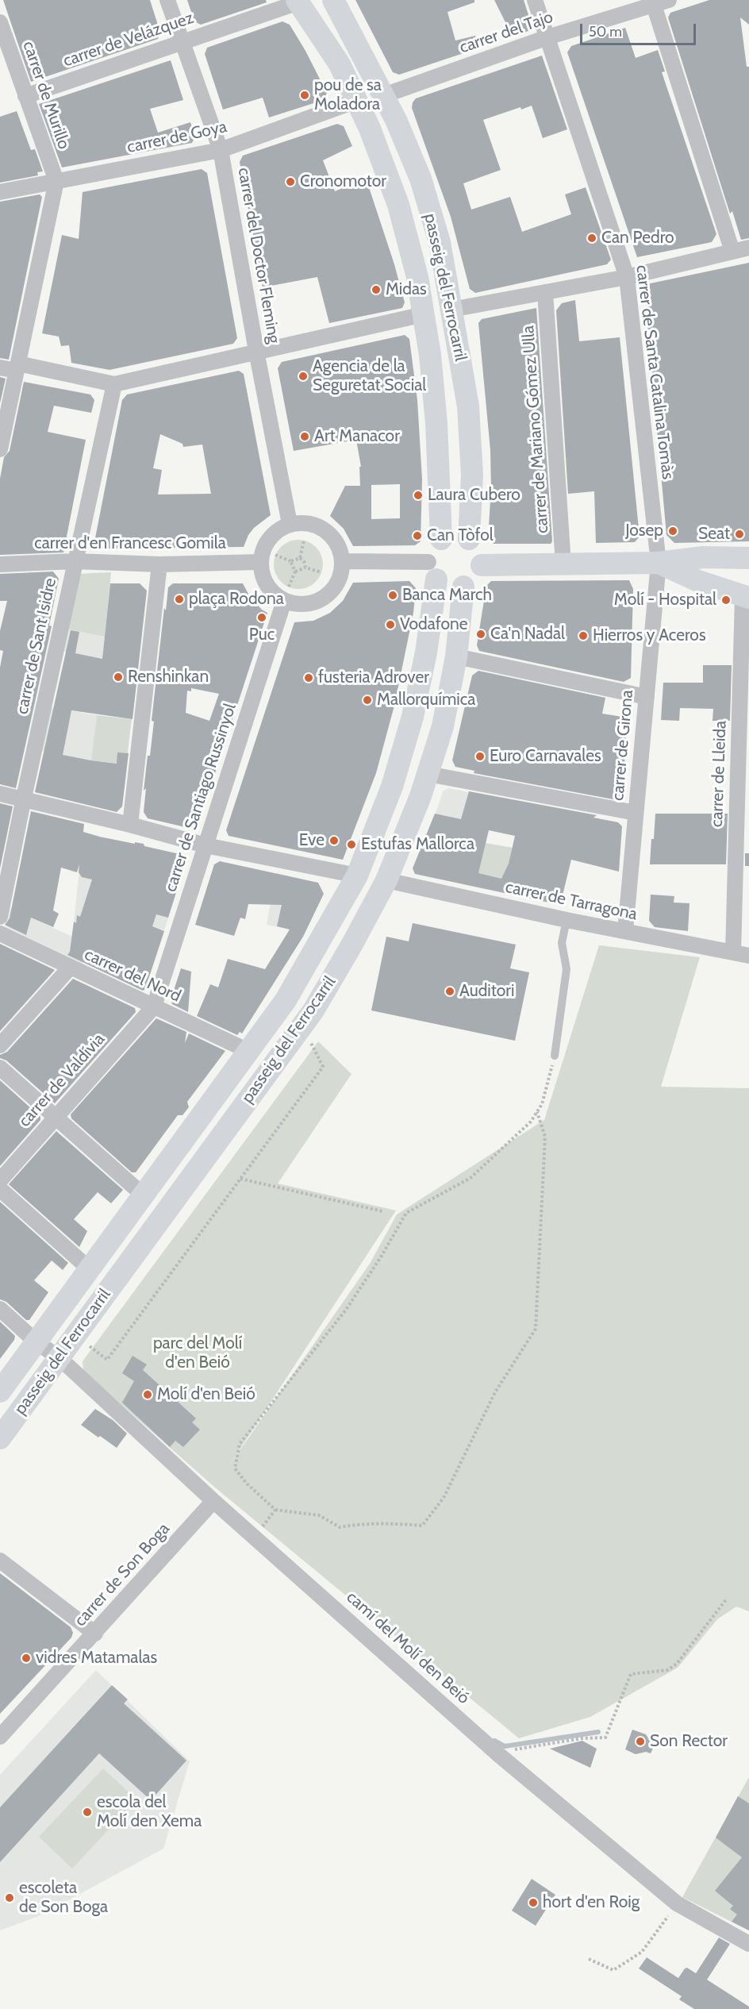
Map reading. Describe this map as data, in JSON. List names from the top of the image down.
{
  "streets": {
    "main road": ["passeig del Ferrocarril"],
    "street": [
      "carrer del Tajo",
      "carrer de Velázquez",
      "carrer de Murillo",
      "carrer de Goya",
      "carrer del Doctor Fleming",
      "carrer de Santa Catalina Tomàs",
      "carrer de Mariano Gómez Ulla",
      "carrer d'en Francesc Gomila",
      "carrer de Sant Isidre",
      "carrer de Girona",
      "carrer de Lleida",
      "carrer de Santiago Russinyol",
      "carrer de Tarragona",
      "carrer del Nord",
      "carrer de Valdívia",
      "carrer de Son Boga",
      "camí del Molí den Beió"
    ]
  },
  "crossings": [
    ["carrer del Tajo", "passeig del Ferrocarril"],
    ["carrer del Tajo", "carrer de Santa Catalina Tomàs"],
    ["carrer de Velázquez", "carrer de Murillo"],
    ["carrer de Velázquez", "carrer del Doctor Fleming"],
    ["carrer de Velázquez", "passeig del Ferrocarril"],
    ["carrer de Murillo", "carrer de Goya"],
    ["carrer de Goya", "carrer del Doctor Fleming"],
    ["carrer de Goya", "passeig del Ferrocarril"],
    ["passeig del Ferrocarril", "carrer de Tarragona"],
    ["passeig del Ferrocarril", "carrer del Nord"],
    ["passeig del Ferrocarril", "camí del Molí den Beió"],
    ["carrer de Santa Catalina Tomàs", "carrer de Girona"],
    ["carrer d'en Francesc Gomila", "carrer de Sant Isidre"],
    ["carrer de Girona", "carrer de Tarragona"],
    ["carrer de Lleida", "carrer de Tarragona"],
    ["carrer de Santiago Russinyol", "carrer del Nord"],
    ["carrer de Santiago Russinyol", "carrer de Valdívia"],
    ["carrer del Nord", "carrer de Valdívia"],
    ["carrer de Son Boga", "camí del Molí den Beió"]
  ],
  "parks": ["parc del Molí d'en Beió"],
  "places": [
    "pou de sa Moladora",
    "Cronomotor",
    "Can Pedro",
    "Midas",
    "Agencia de la Seguretat Social",
    "Art Manacor",
    "Laura Cubero",
    "Josep",
    "Seat",
    "Can Tòfol",
    "Banca March",
    "plaça Rodona",
    "Molí - Hospital",
    "Puc",
    "Vodafone",
    "Ca'n Nadal",
    "Hierros y Aceros",
    "Renshinkan",
    "fusteria Adrover",
    "Mallorquímica",
    "Euro Carnavales",
    "Eve",
    "Estufas Mallorca",
    "Auditori",
    "Molí d'en Beió",
    "vidres Matamalas",
    "Son Rector",
    "escola del Molí den Xema",
    "escoleta de Son Boga",
    "hort d'en Roig"
  ],
  "scale_bar": "50 m"
}
